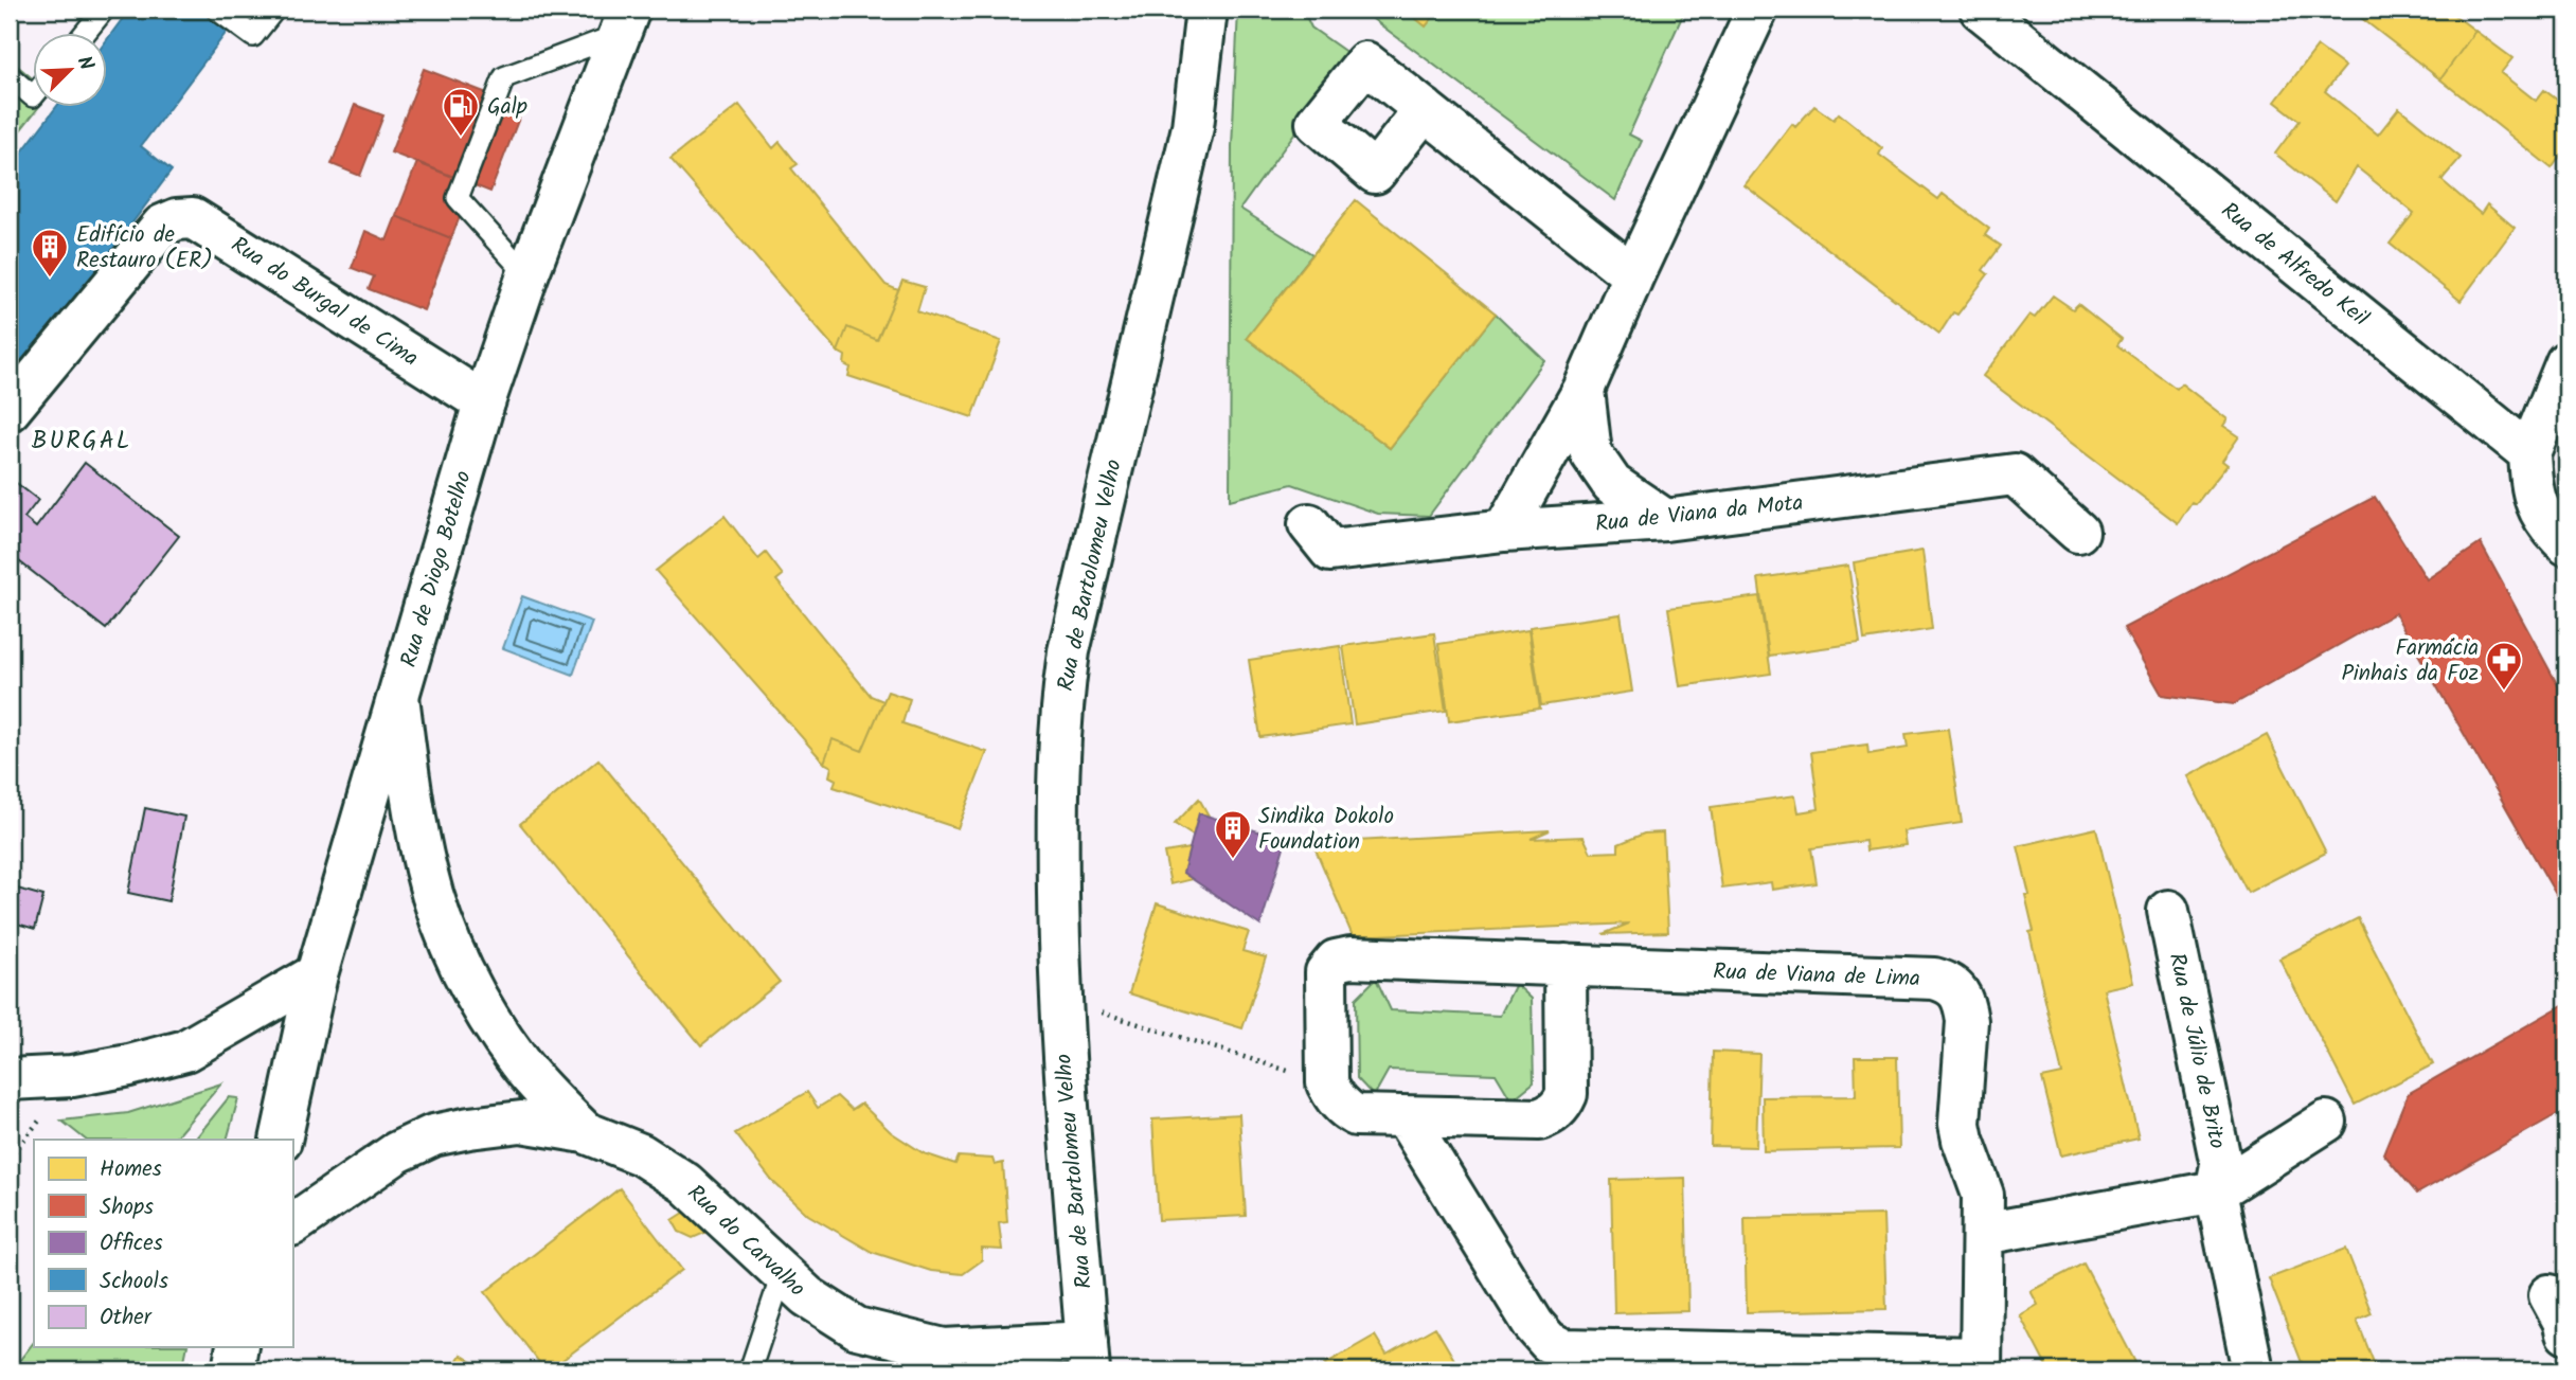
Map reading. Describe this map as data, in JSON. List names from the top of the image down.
{
  "streets": {
    "street": [
      "Rua de Alfredo Keil",
      "Rua do Burgal de Cima",
      "Rua de Viana da Mota",
      "Rua de Diogo Botelho",
      "Rua de Bartolomeu Velho",
      "Rua de Viana de Lima",
      "Rua de Júlio de Brito",
      "Rua do Carvalho"
    ]
  },
  "crossings": [
    ["Rua do Burgal de Cima", "Rua de Diogo Botelho"],
    ["Rua de Diogo Botelho", "Rua do Carvalho"],
    ["Rua de Bartolomeu Velho", "Rua do Carvalho"],
    ["Rua de Viana de Lima", "Rua de Júlio de Brito"]
  ],
  "districts": ["BURGAL"],
  "places": {
    "fuel station": ["Galp"],
    "building": ["Edifício de Restauro (ER)", "Sindika Dokolo Foundation"],
    "pharmacy": ["Farmácia Pinhais da Foz"]
  },
  "legend": [
    "Homes",
    "Shops",
    "Offices",
    "Schools",
    "Other"
  ],
  "north": "top right"
}
